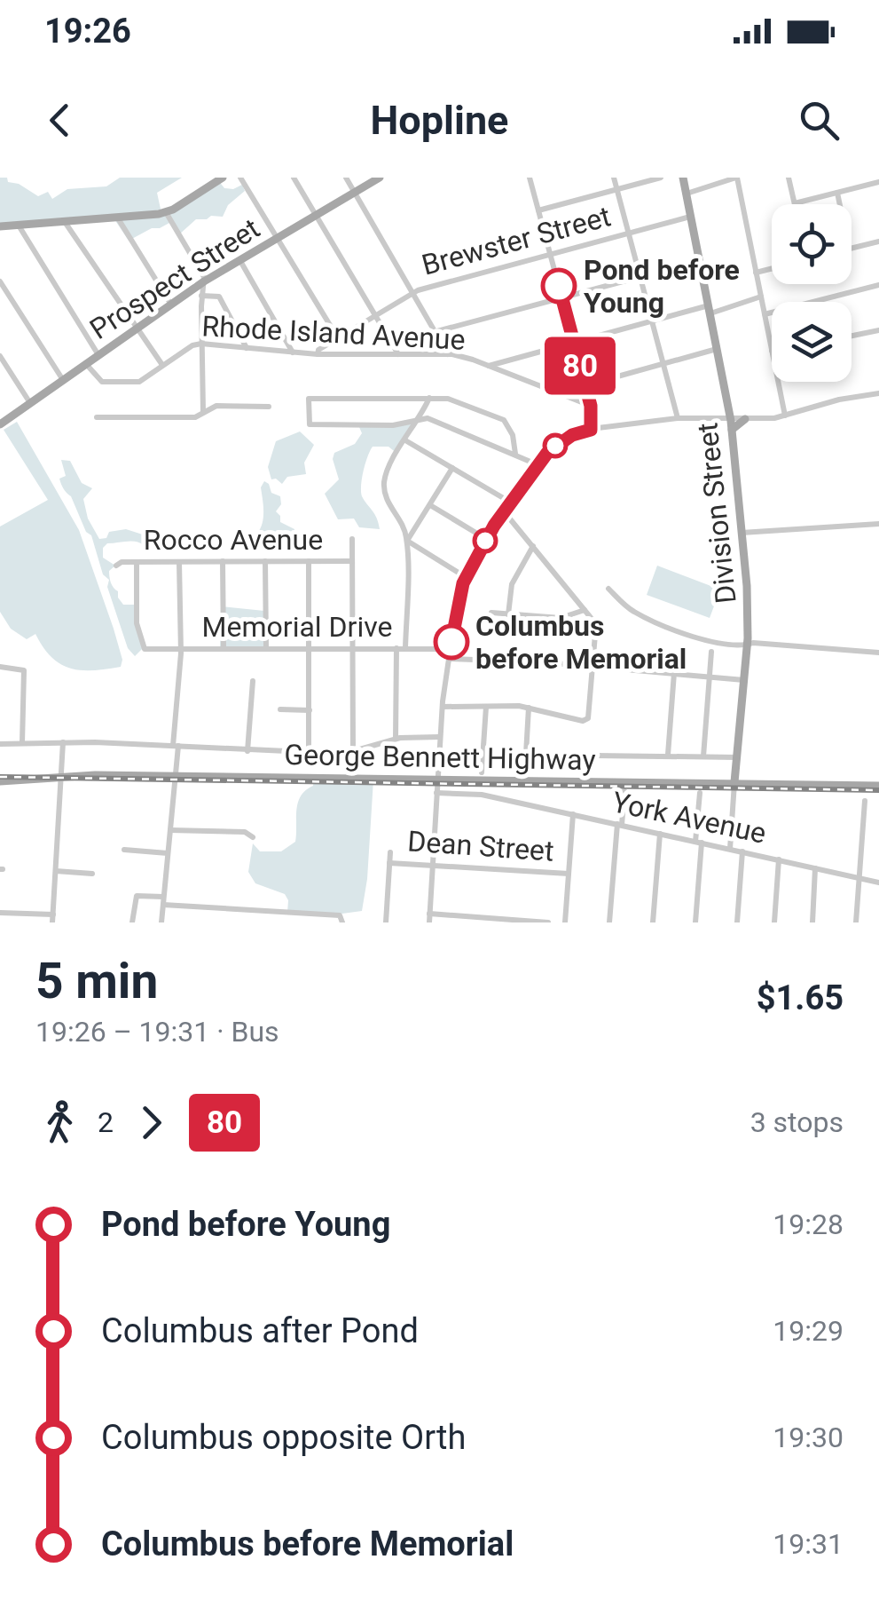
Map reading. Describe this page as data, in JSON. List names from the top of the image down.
{
  "streets": {
    "main road": ["Prospect Street", "Division Street", "George Bennett Highway"],
    "street": [
      "Brewster Street",
      "Rhode Island Avenue",
      "Rocco Avenue",
      "Memorial Drive",
      "York Avenue",
      "Dean Street"
    ]
  },
  "crossings": [
    ["Brewster Street", "Rhode Island Avenue"],
    ["Brewster Street", "Division Street"],
    ["Prospect Street", "Rhode Island Avenue"],
    ["Division Street", "George Bennett Highway"],
    ["Division Street", "York Avenue"],
    ["Rocco Avenue", "Memorial Drive"]
  ],
  "places": ["Pond before Young", "Columbus before Memorial"],
  "lines": ["bus line 80"],
  "page": {
    "status": "19:26",
    "header": "Hopline",
    "on_map": "80",
    "heading": ["5 min", "19:26 – 19:31 · Bus", "$1.65"],
    "legs": ["2", "80", "3 stops"],
    "list": [
      {
        "name": "Pond before Young",
        "value": "19:28"
      },
      {
        "name": "Columbus after Pond",
        "value": "19:29"
      },
      {
        "name": "Columbus opposite Orth",
        "value": "19:30"
      },
      {
        "name": "Columbus before Memorial",
        "value": "19:31"
      }
    ]
  }
}
